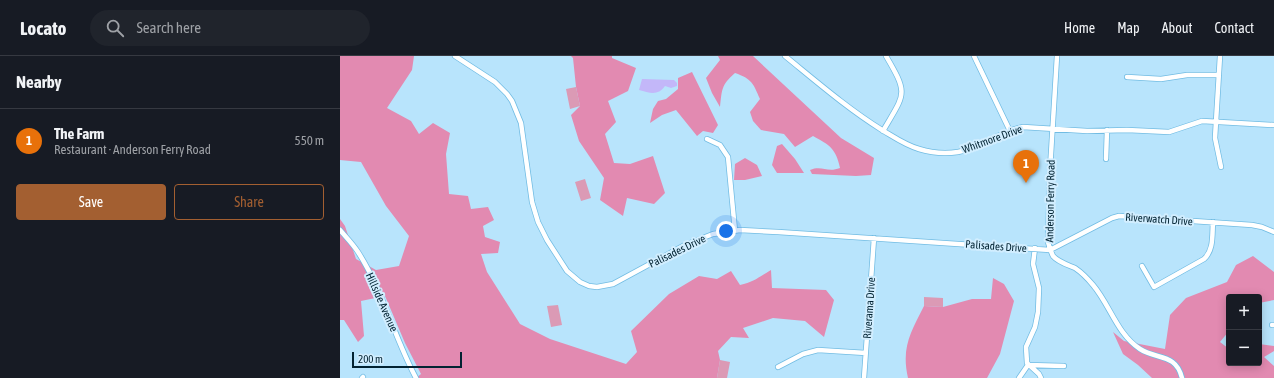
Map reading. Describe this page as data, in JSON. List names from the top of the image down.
{
  "streets": {
    "street": [
      "Whitmore Drive",
      "Anderson Ferry Road",
      "Riverwatch Drive",
      "Palisades Drive",
      "Hillside Avenue",
      "Riverama Drive"
    ]
  },
  "crossings": [
    ["Whitmore Drive", "Anderson Ferry Road"],
    ["Anderson Ferry Road", "Riverwatch Drive"],
    ["Anderson Ferry Road", "Palisades Drive"],
    ["Riverwatch Drive", "Palisades Drive"],
    ["Palisades Drive", "Riverama Drive"]
  ],
  "scale_bar": "200 m",
  "page": {
    "header": "Locato",
    "search": "Search here",
    "nav": [
      "Home",
      "Map",
      "About",
      "Contact"
    ],
    "heading": "Nearby",
    "list": [
      {
        "mark": "1",
        "name": "The Farm",
        "note": "Restaurant · Anderson Ferry Road",
        "value": "550 m"
      }
    ],
    "pins": "1",
    "buttons": ["Save", "Share"],
    "map_buttons": ["+", "−"],
    "scale": "200 m"
  }
}
